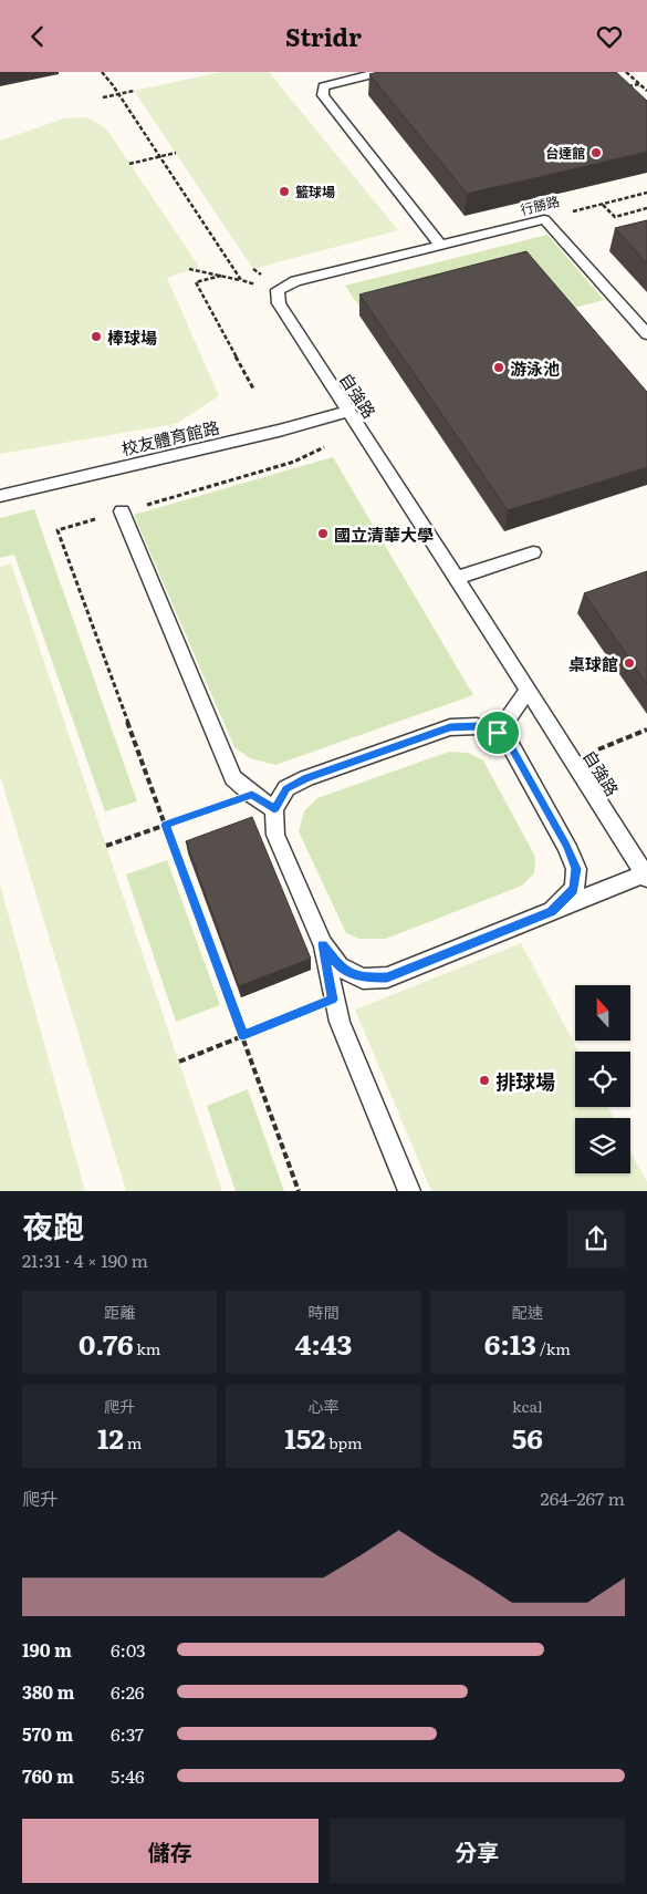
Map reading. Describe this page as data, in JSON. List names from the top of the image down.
{
  "streets": {
    "lane": ["行勝路", "自強路", "校友體育館路"]
  },
  "crossings": [
    ["自強路", "校友體育館路"]
  ],
  "places": [
    "台達館",
    "籃球場",
    "棒球場",
    "游泳池",
    "國立清華大學",
    "桌球館",
    "排球場"
  ],
  "north": "top",
  "page": {
    "header": "Stridr",
    "heading": ["夜跑", "21:31 · 4 × 190 m"],
    "stats": [
      ["距離", "0.76 km"],
      ["時間", "4:43"],
      ["配速", "6:13 /km"],
      ["爬升", "12 m"],
      ["心率", "152 bpm"],
      ["kcal", "56"]
    ],
    "chart": ["爬升", "264–267 m"],
    "list": [
      {
        "name": "190 m",
        "note": "6:03"
      },
      {
        "name": "380 m",
        "note": "6:26"
      },
      {
        "name": "570 m",
        "note": "6:37"
      },
      {
        "name": "760 m",
        "note": "5:46"
      }
    ],
    "buttons": ["儲存", "分享"]
  }
}
